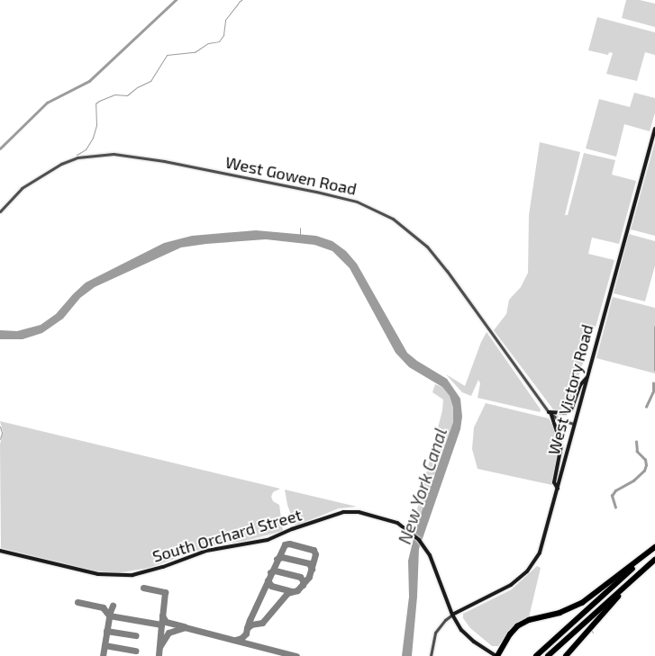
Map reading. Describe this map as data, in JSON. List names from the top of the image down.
{
  "streets": {
    "main road": ["West Victory Road", "South Orchard Street"],
    "street": ["West Gowen Road"]
  },
  "crossings": [
    ["West Victory Road", "South Orchard Street"]
  ],
  "water": ["New York Canal"]
}
